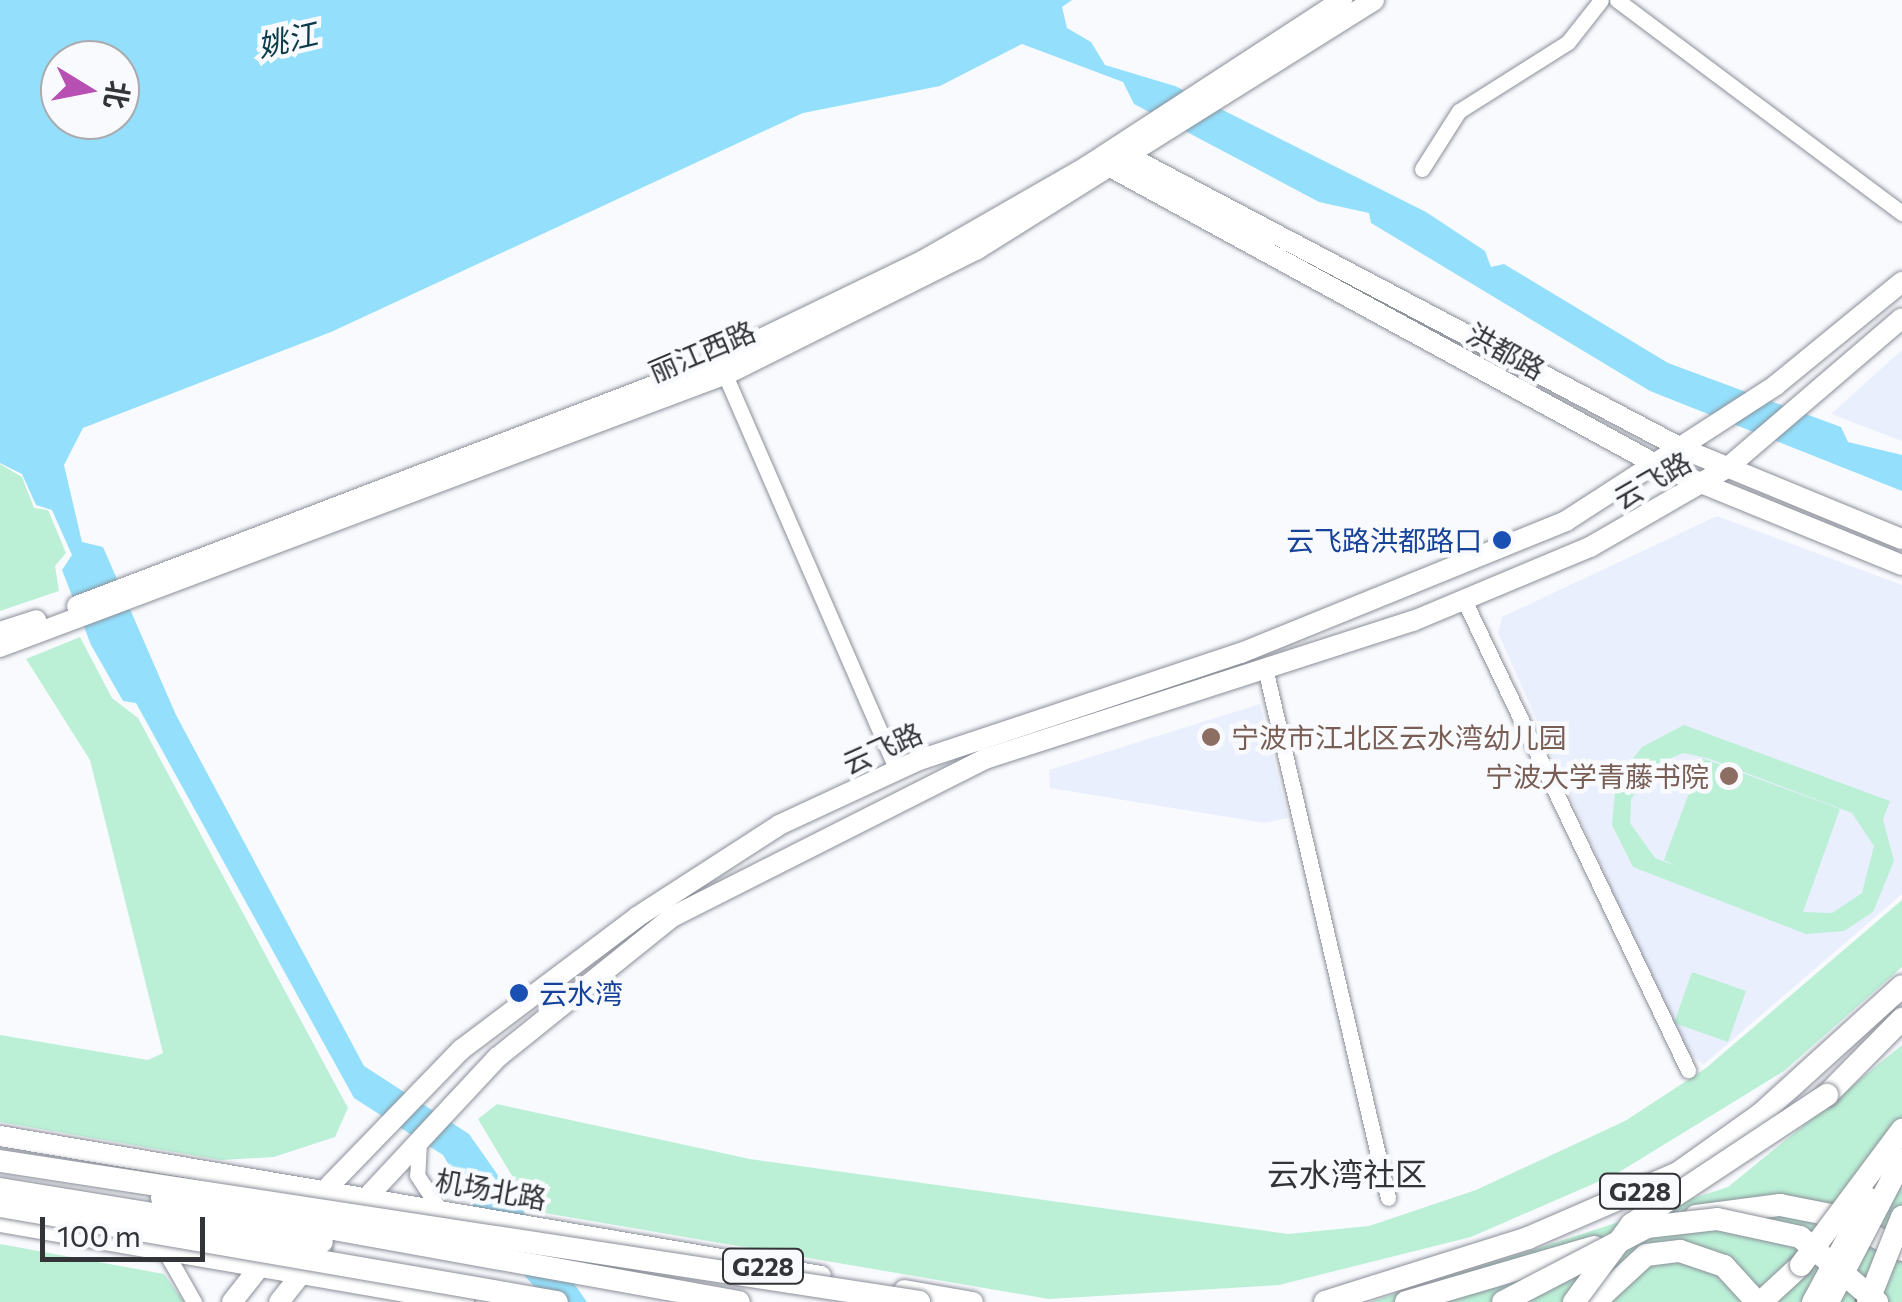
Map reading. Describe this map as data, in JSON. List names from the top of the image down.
{
  "streets": {
    "highway": ["G228"],
    "main road": [
      "丽江西路",
      "洪都路",
      "云飞路",
      "机场北路"
    ]
  },
  "crossings": [
    ["丽江西路", "洪都路"],
    ["洪都路", "云飞路"],
    ["云飞路", "机场北路"]
  ],
  "districts": ["云水湾社区"],
  "water": ["姚江"],
  "places": [
    "云飞路洪都路口",
    "宁波市江北区云水湾幼儿园",
    "宁波大学青藤书院",
    "云水湾"
  ],
  "scale_bar": "100 m",
  "north": "right"
}
